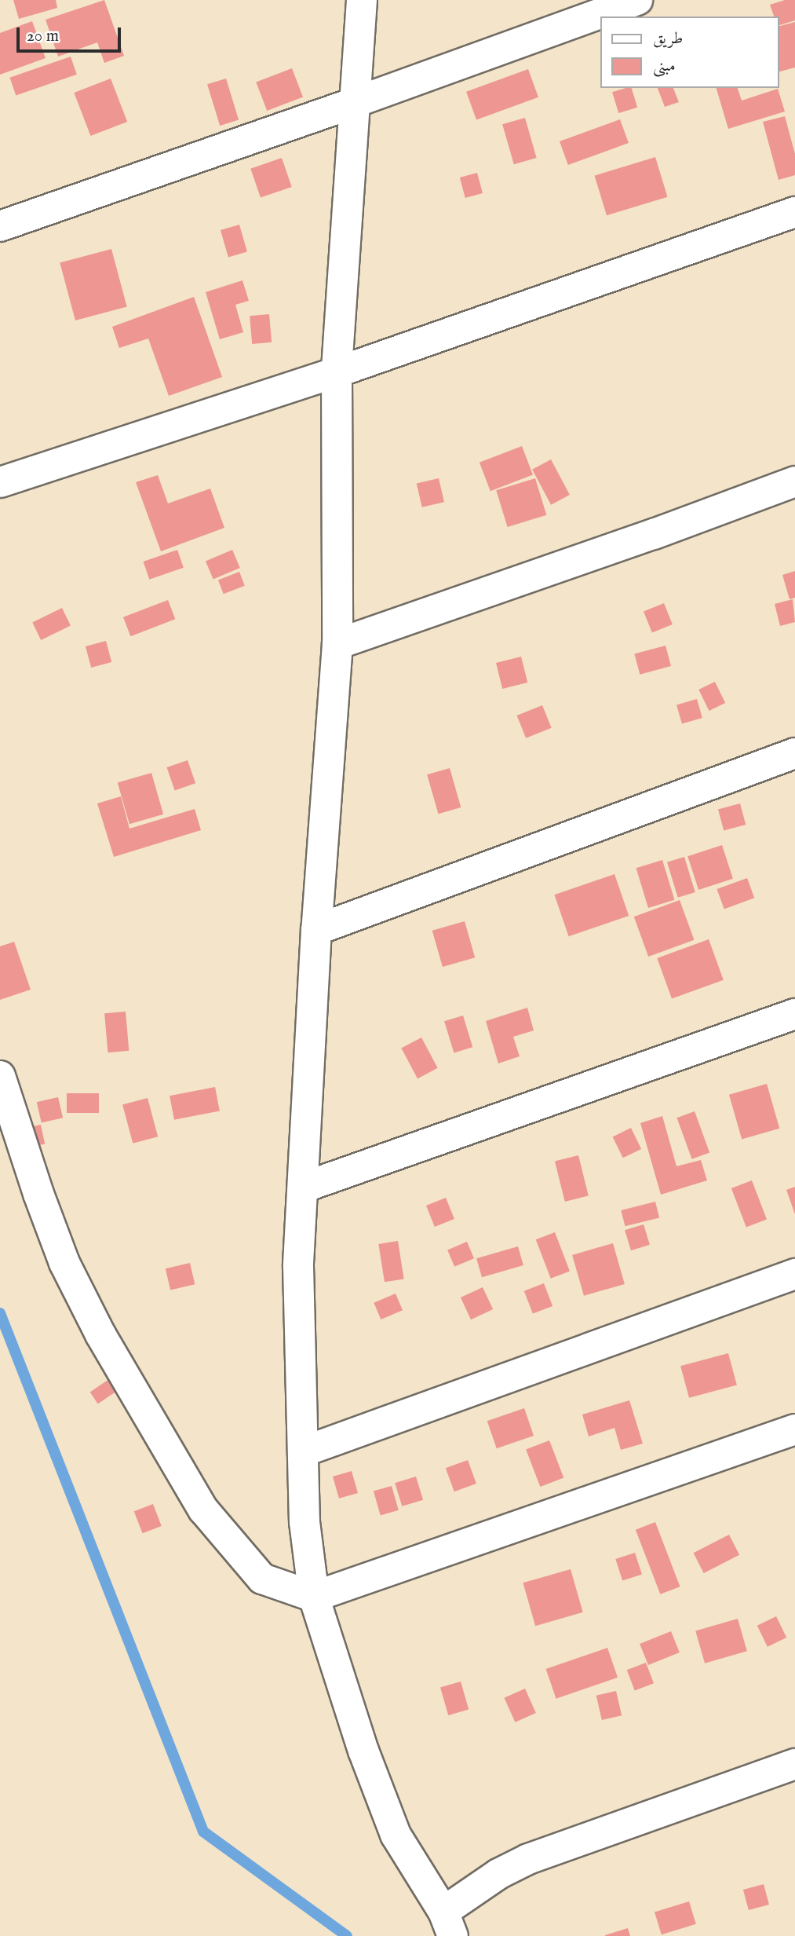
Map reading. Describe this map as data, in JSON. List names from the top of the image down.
{
  "legend": ["طريق", "مبنى"],
  "scale_bar": "20 m"
}
